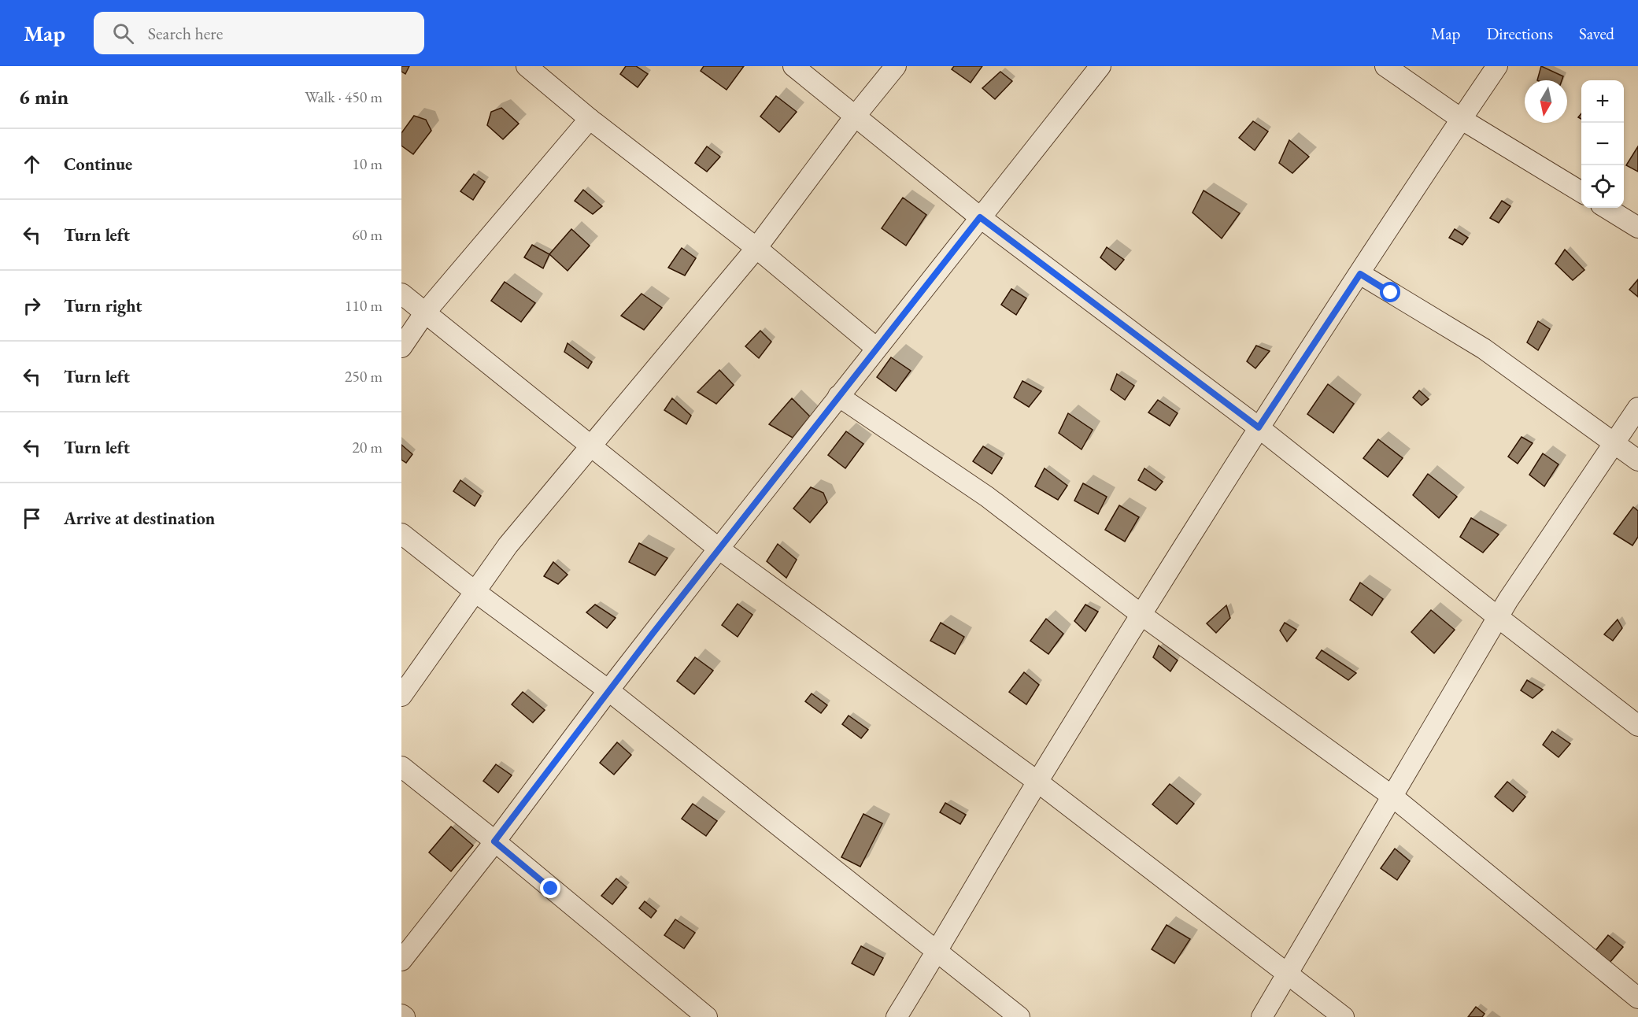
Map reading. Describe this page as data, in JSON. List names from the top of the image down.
{
  "north": "bottom",
  "page": {
    "header": "Map",
    "search": "Search here",
    "nav": ["Map", "Directions", "Saved"],
    "heading": ["6 min", "Walk · 450 m"],
    "map_buttons": ["+", "−"],
    "list": [
      ["Continue", "10 m"],
      ["Turn left", "60 m"],
      ["Turn right", "110 m"],
      ["Turn left", "250 m"],
      ["Turn left", "20 m"],
      "Arrive at destination"
    ]
  }
}
